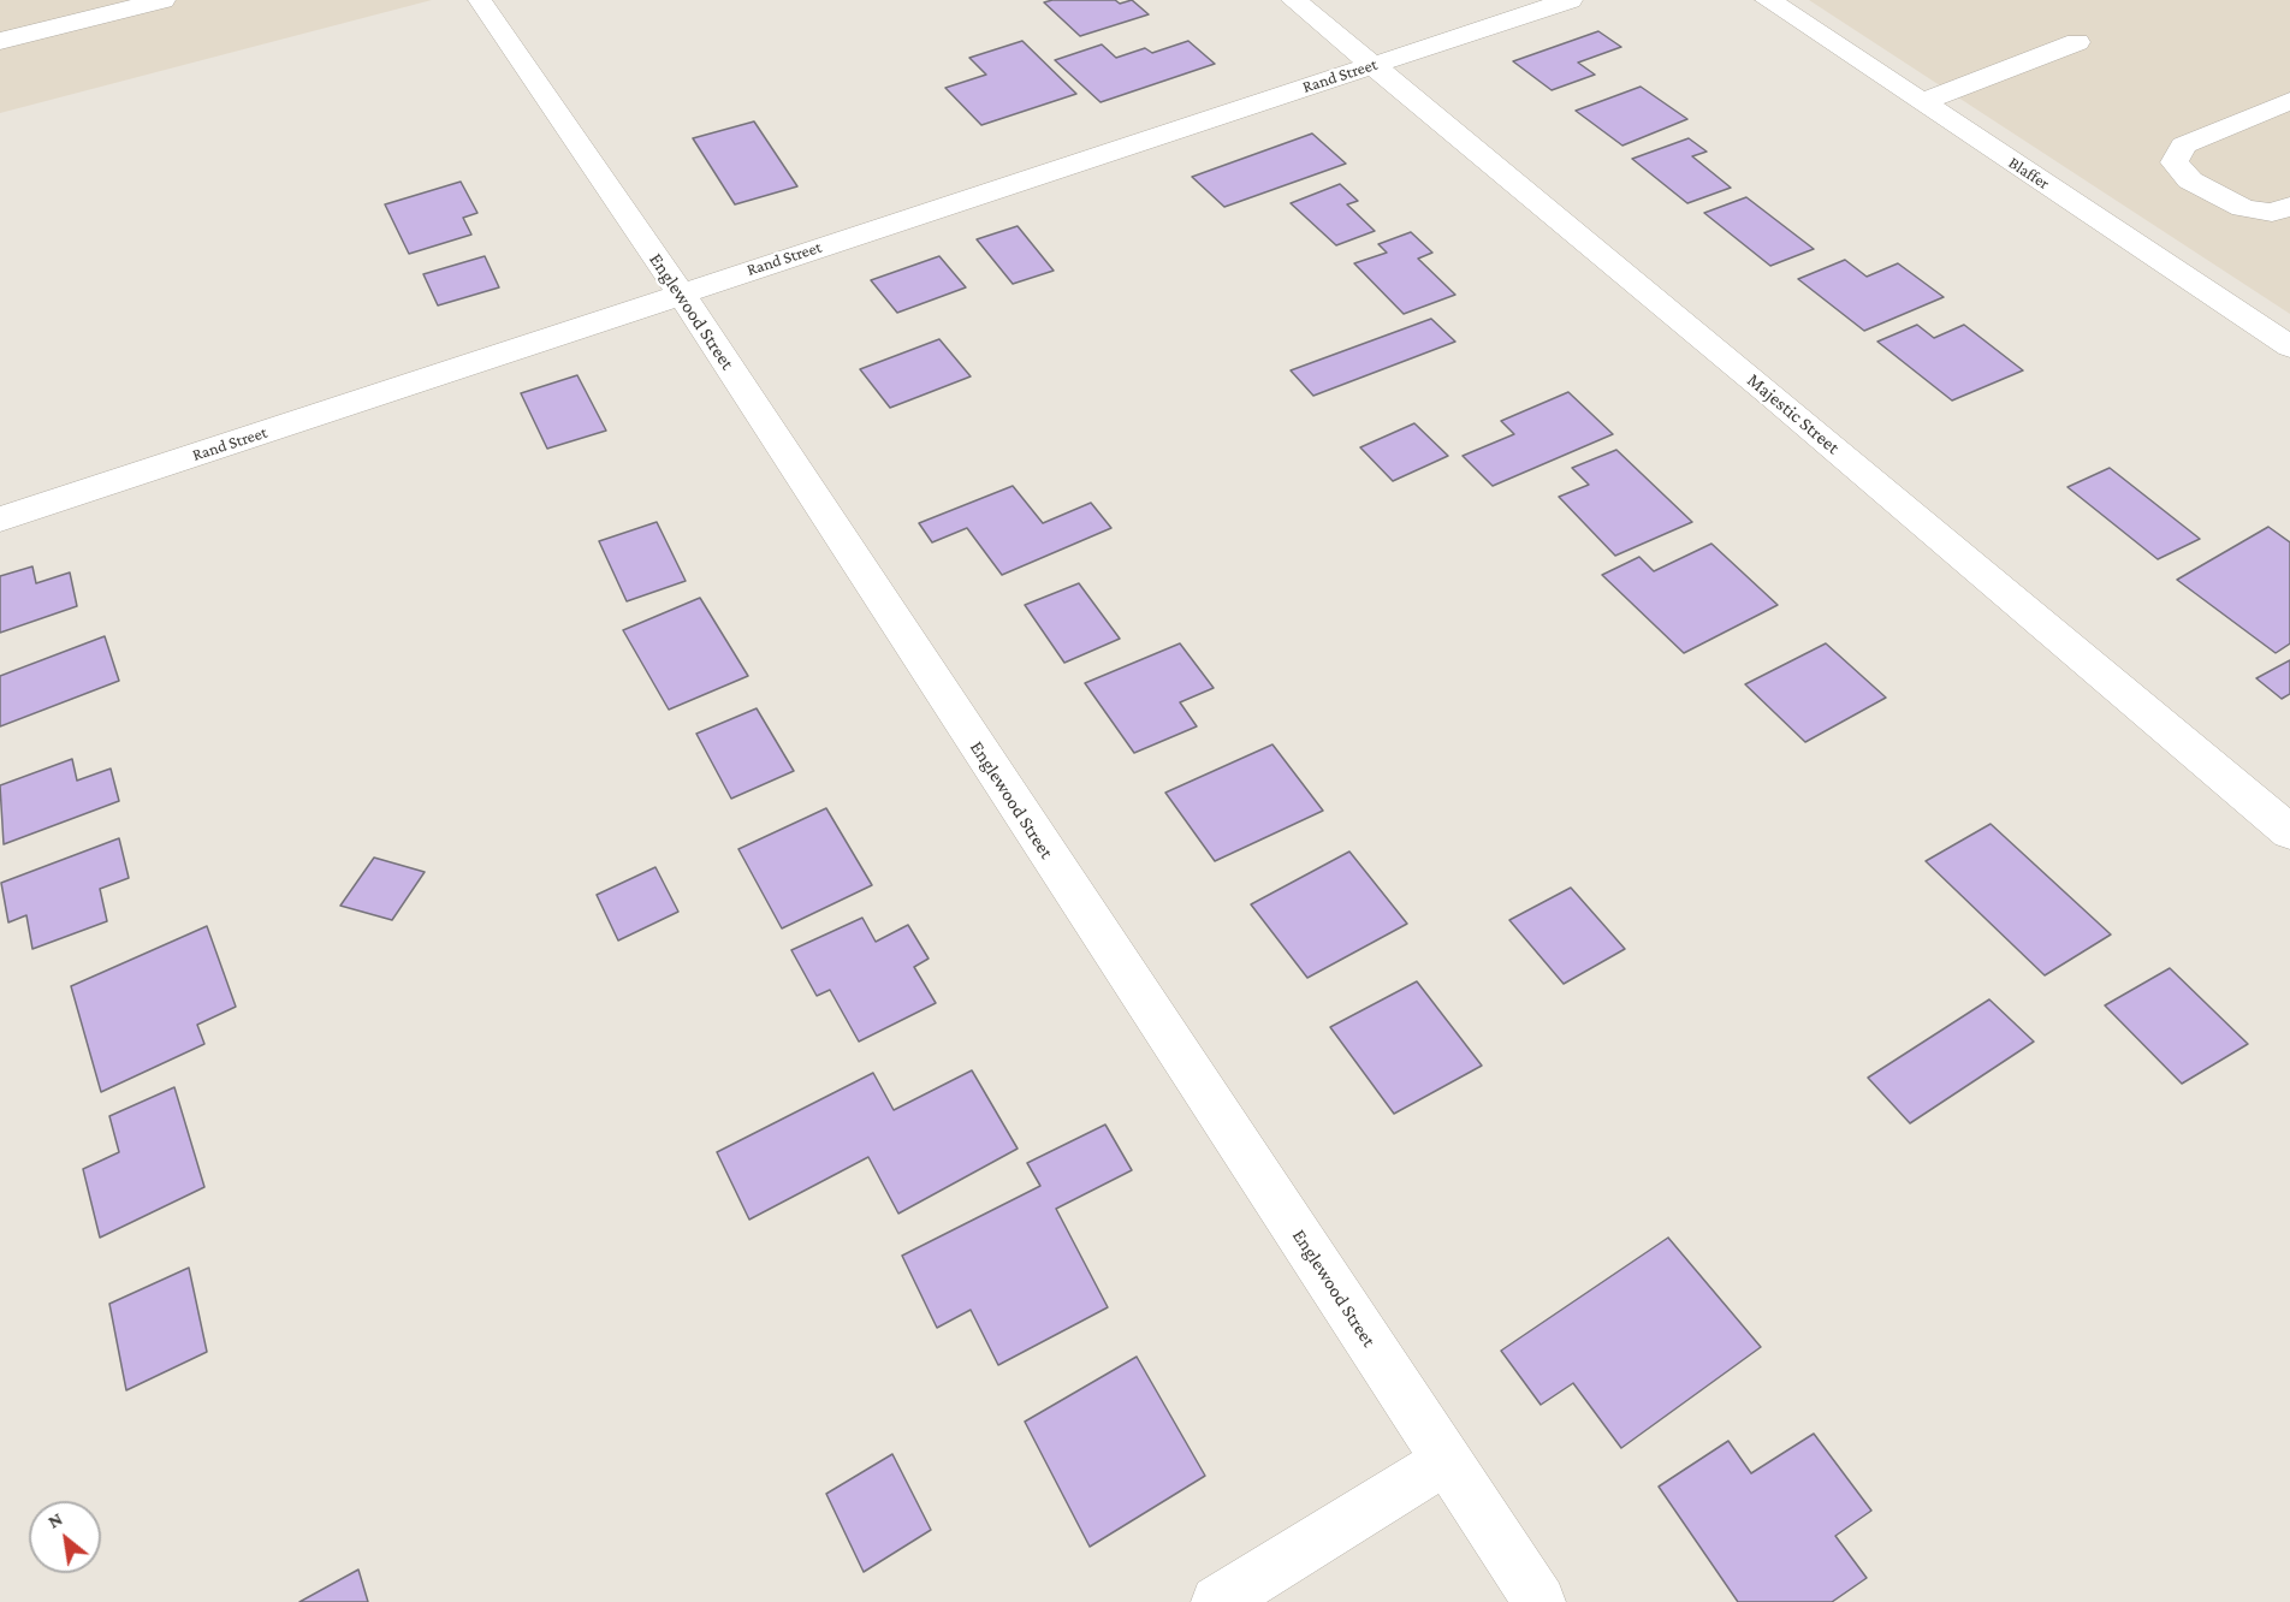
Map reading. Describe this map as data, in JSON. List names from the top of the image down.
{
  "streets": {
    "street": [
      "Rand Street",
      "Blaffer",
      "Englewood Street",
      "Majestic Street"
    ]
  },
  "crossings": [
    ["Rand Street", "Englewood Street"],
    ["Rand Street", "Majestic Street"]
  ],
  "north": "top left"
}
